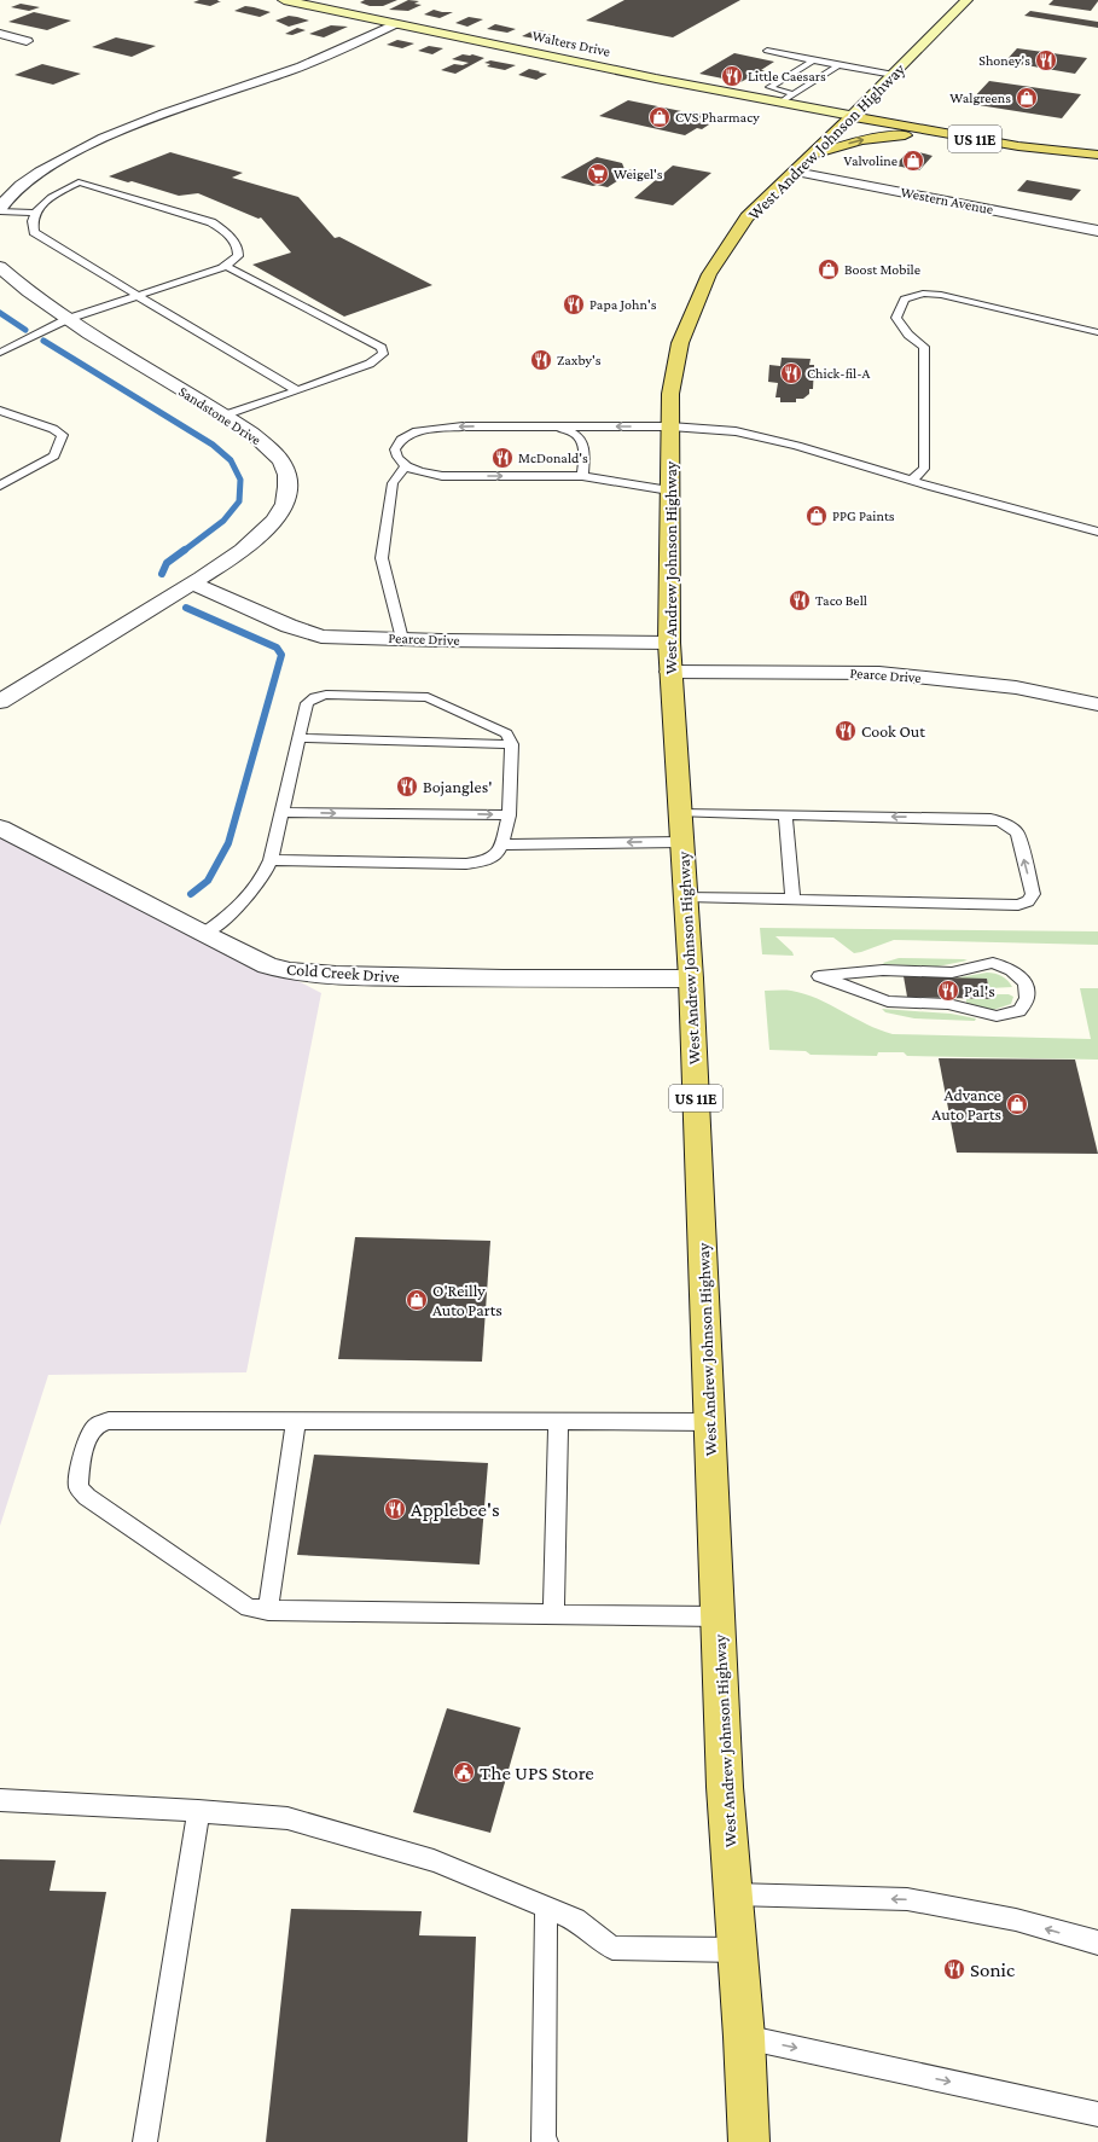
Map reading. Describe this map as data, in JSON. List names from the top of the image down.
{
  "streets": {
    "main road": ["US 11E", "West Andrew Johnson Highway"],
    "street": [
      "Walters Drive",
      "Western Avenue",
      "Sandstone Drive",
      "Pearce Drive",
      "Cold Creek Drive"
    ]
  },
  "crossings": [
    ["Walters Drive", "US 11E"],
    ["Walters Drive", "West Andrew Johnson Highway"],
    ["US 11E", "West Andrew Johnson Highway"],
    ["West Andrew Johnson Highway", "Western Avenue"],
    ["West Andrew Johnson Highway", "Pearce Drive"],
    ["West Andrew Johnson Highway", "Cold Creek Drive"],
    ["Sandstone Drive", "Pearce Drive"]
  ],
  "places": {
    "restaurant": [
      "Shoney's",
      "Little Caesars",
      "Papa John's",
      "Zaxby's",
      "Chick-fil-A",
      "McDonald's",
      "Taco Bell",
      "Cook Out",
      "Bojangles'",
      "Pal's",
      "Applebee's",
      "Sonic"
    ],
    "shop": [
      "Walgreens",
      "CVS Pharmacy",
      "Valvoline",
      "Boost Mobile",
      "PPG Paints",
      "Advance Auto Parts",
      "O'Reilly Auto Parts"
    ],
    "supermarket": ["Weigel's"],
    "public building": ["The UPS Store"]
  }
}
